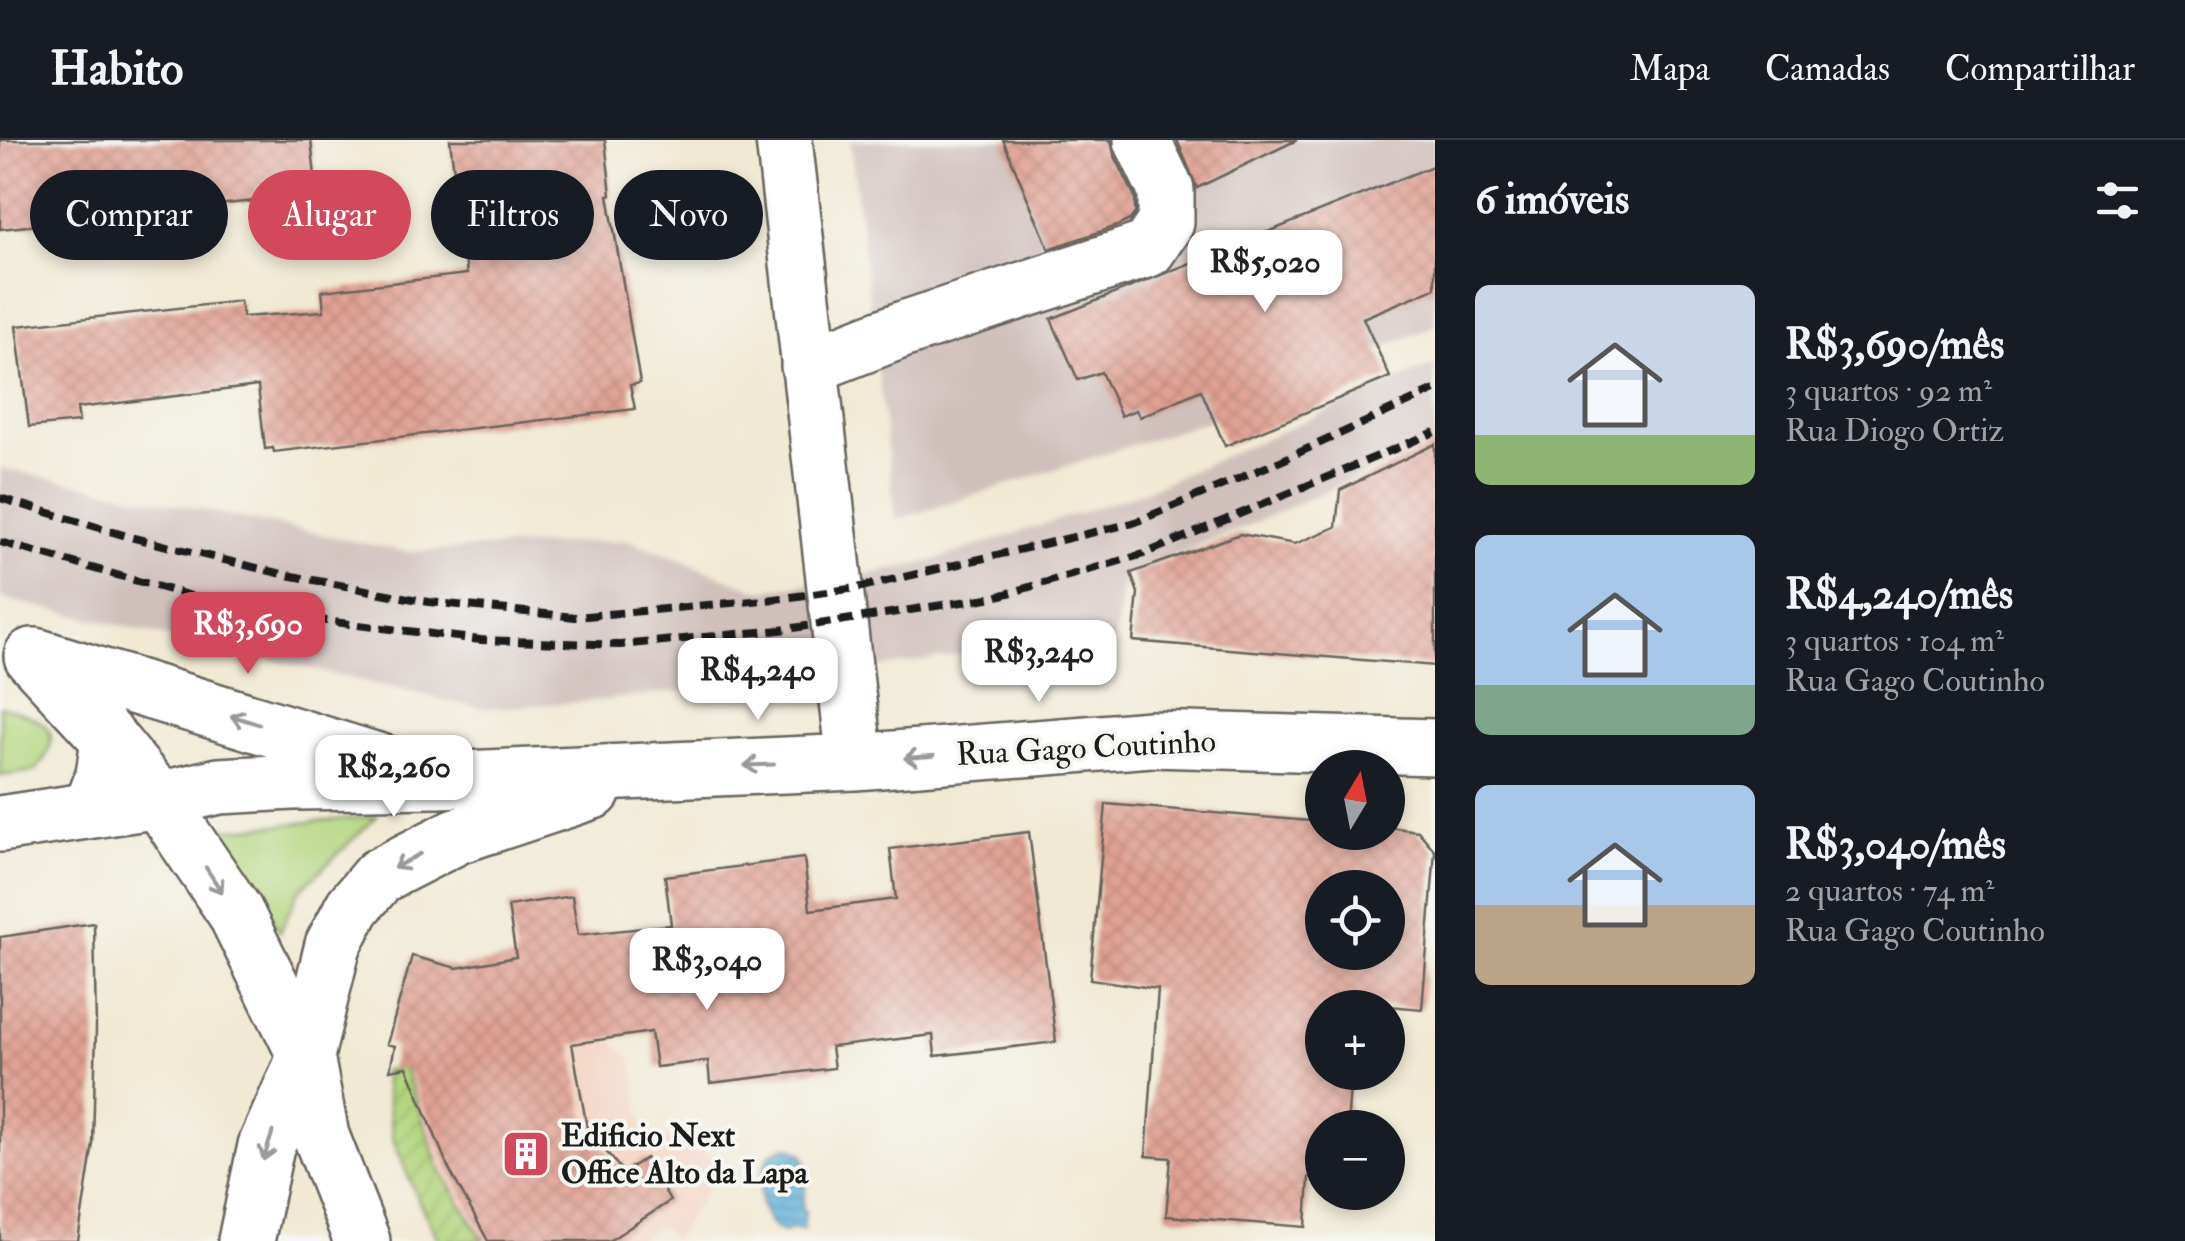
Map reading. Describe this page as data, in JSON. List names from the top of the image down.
{
  "streets": {
    "street": ["Rua Gago Coutinho"]
  },
  "one_way": ["Rua Gago Coutinho"],
  "places": {
    "building": ["Edificio Next Office Alto da Lapa"]
  },
  "north": "top",
  "page": {
    "header": "Habito",
    "nav": ["Mapa", "Camadas", "Compartilhar"],
    "heading": "6 imóveis",
    "chip": [
      "Comprar",
      "Alugar",
      "Filtros",
      "Novo"
    ],
    "price": [
      "R$5,020",
      "R$3,690",
      "R$3,240",
      "R$4,240",
      "R$2,260",
      "R$3,040"
    ],
    "list": [
      {
        "name": "R$3,690/mês",
        "note": "3 quartos · 92 m² · Rua Diogo Ortiz"
      },
      {
        "name": "R$4,240/mês",
        "note": "3 quartos · 104 m² · Rua Gago Coutinho"
      },
      {
        "name": "R$3,040/mês",
        "note": "2 quartos · 74 m² · Rua Gago Coutinho"
      }
    ],
    "map_buttons": ["+", "−"]
  }
}
